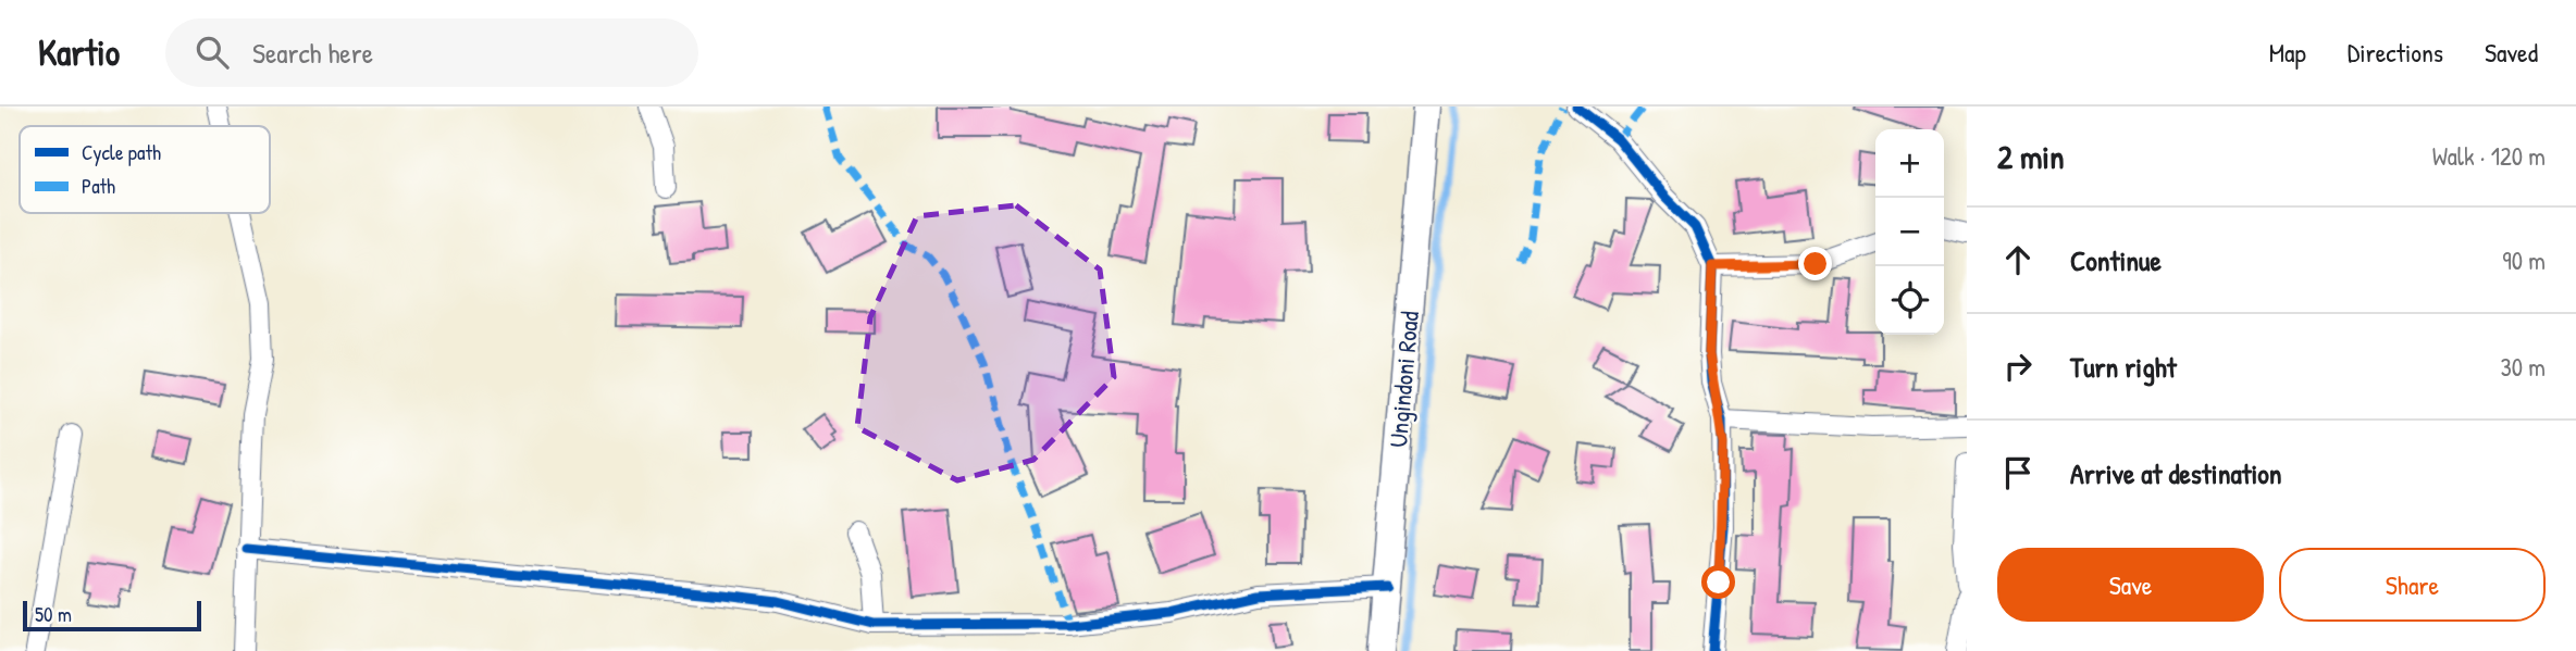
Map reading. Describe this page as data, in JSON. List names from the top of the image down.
{
  "streets": {
    "main road": ["Ungindoni Road"]
  },
  "legend": ["Cycle path", "Path"],
  "scale_bar": "50 m",
  "page": {
    "header": "Kartio",
    "search": "Search here",
    "nav": ["Map", "Directions", "Saved"],
    "heading": ["2 min", "Walk · 120 m"],
    "map_buttons": ["+", "−"],
    "list": [
      ["Continue", "90 m"],
      ["Turn right", "30 m"],
      "Arrive at destination"
    ],
    "buttons": ["Save", "Share"],
    "scale": "50 m"
  }
}
